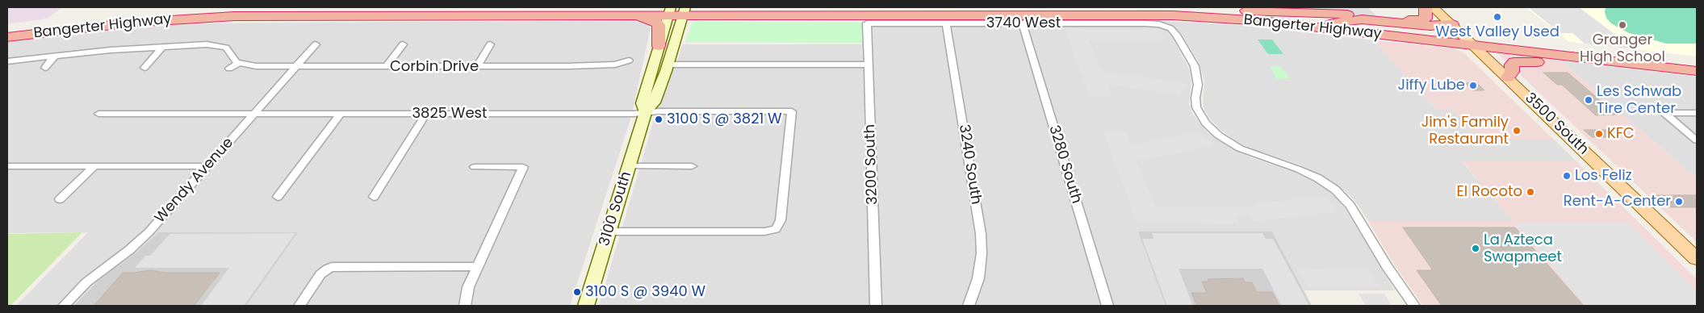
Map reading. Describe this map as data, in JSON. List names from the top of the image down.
{
  "streets": {
    "highway": ["Bangerter Highway"],
    "main road": ["3500 South", "3100 South"],
    "street": [
      "3740 West",
      "Corbin Drive",
      "3825 West",
      "3200 South",
      "3240 South",
      "3280 South",
      "Wendy Avenue"
    ]
  },
  "crossings": [
    ["3740 West", "3200 South"],
    ["3740 West", "3240 South"],
    ["3740 West", "3280 South"],
    ["Bangerter Highway", "3500 South"],
    ["Bangerter Highway", "3100 South"],
    ["Corbin Drive", "Wendy Avenue"],
    ["3825 West", "Wendy Avenue"],
    ["3825 West", "3100 South"]
  ],
  "places": [
    "West Valley Used",
    "Granger High School",
    "Jiffy Lube",
    "Les Schwab Tire Center",
    "3100 S @ 3821 W",
    "Jim's Family Restaurant",
    "KFC",
    "Los Feliz",
    "El Rocoto",
    "Rent-A-Center",
    "La Azteca Swapmeet",
    "3100 S @ 3940 W"
  ]
}
